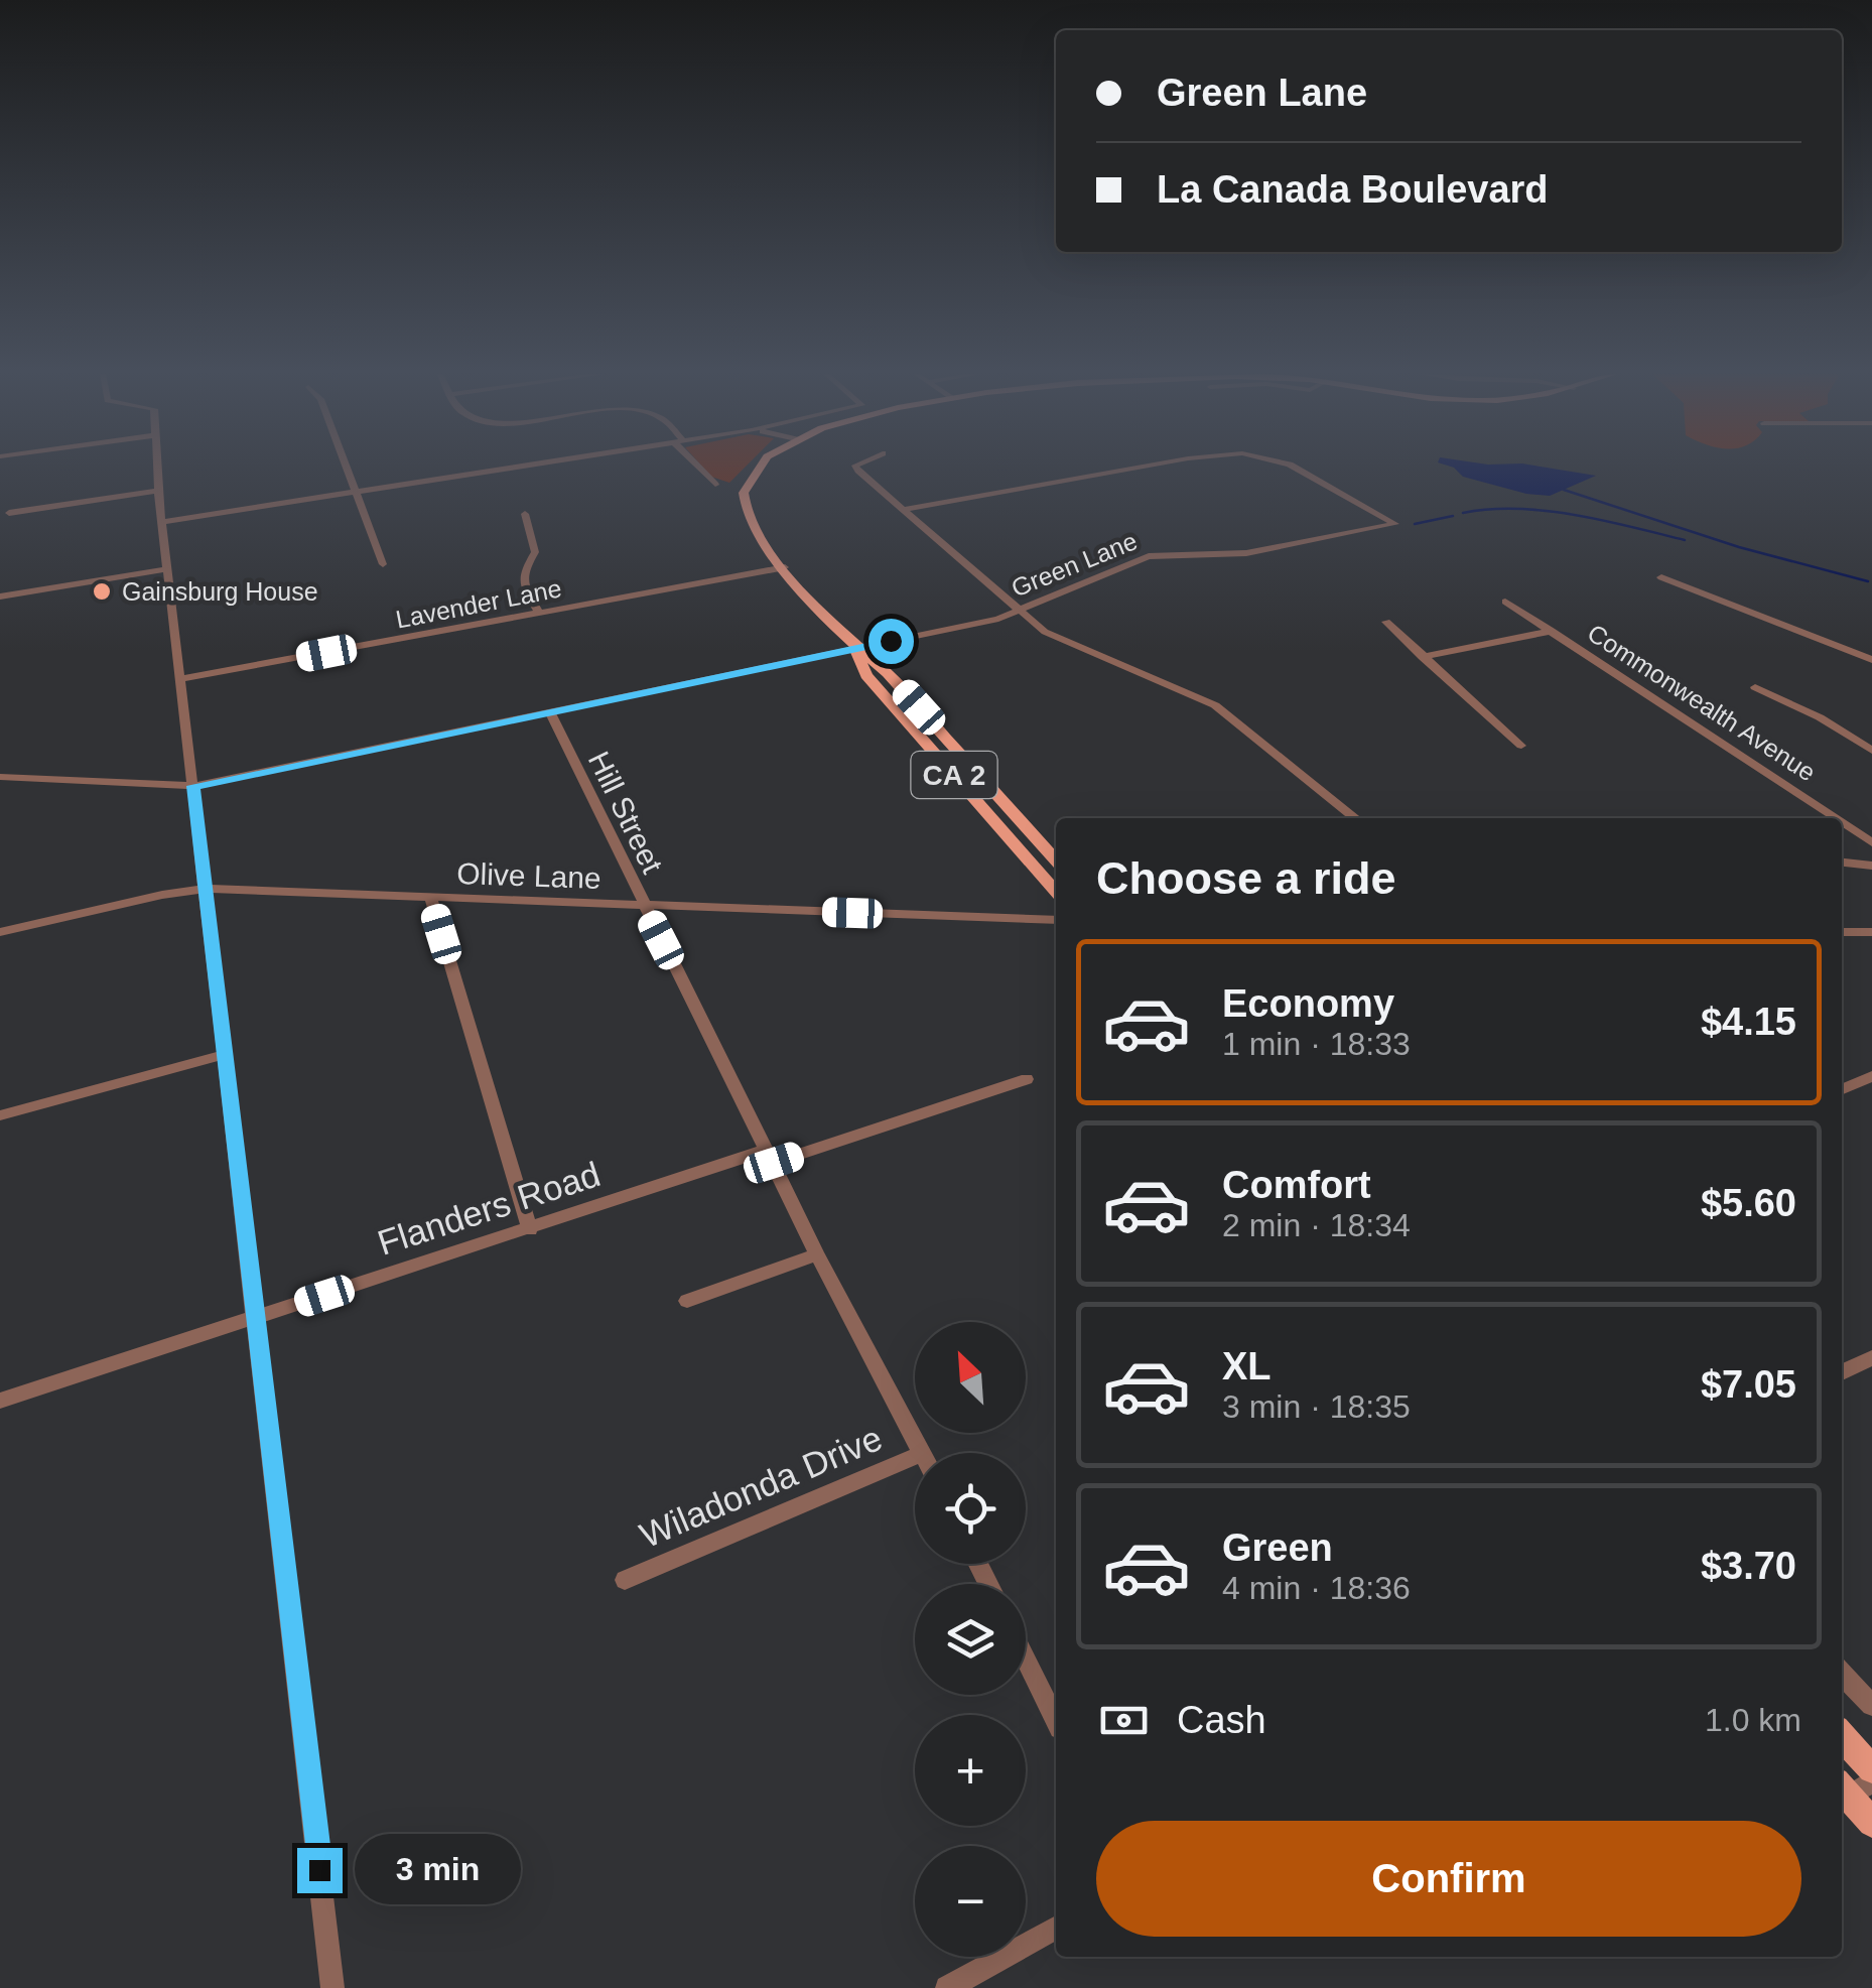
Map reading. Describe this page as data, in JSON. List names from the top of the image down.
{
  "streets": {
    "main road": ["CA 2"],
    "street": [
      "Green Lane",
      "Lavender Lane",
      "Commonwealth Avenue",
      "Hill Street",
      "Olive Lane",
      "Flanders Road",
      "Wiladonda Drive"
    ]
  },
  "crossings": [
    ["Green Lane", "CA 2"],
    ["Green Lane", "Hill Street"],
    ["Lavender Lane", "CA 2"],
    ["Hill Street", "Olive Lane"],
    ["Hill Street", "Flanders Road"]
  ],
  "places": ["Gainsburg House"],
  "north": "top left",
  "page": {
    "banner": ["Green Lane", "La Canada Boulevard"],
    "heading": "Choose a ride",
    "list": [
      {
        "name": "Economy",
        "note": "1 min · 18:33",
        "value": "$4.15"
      },
      {
        "name": "Comfort",
        "note": "2 min · 18:34",
        "value": "$5.60"
      },
      {
        "name": "XL",
        "note": "3 min · 18:35",
        "value": "$7.05"
      },
      {
        "name": "Green",
        "note": "4 min · 18:36",
        "value": "$3.70"
      }
    ],
    "map_buttons": ["+", "−"],
    "pay": ["Cash", "1.0 km"],
    "buttons": "Confirm",
    "bubble": "3 min"
  }
}
